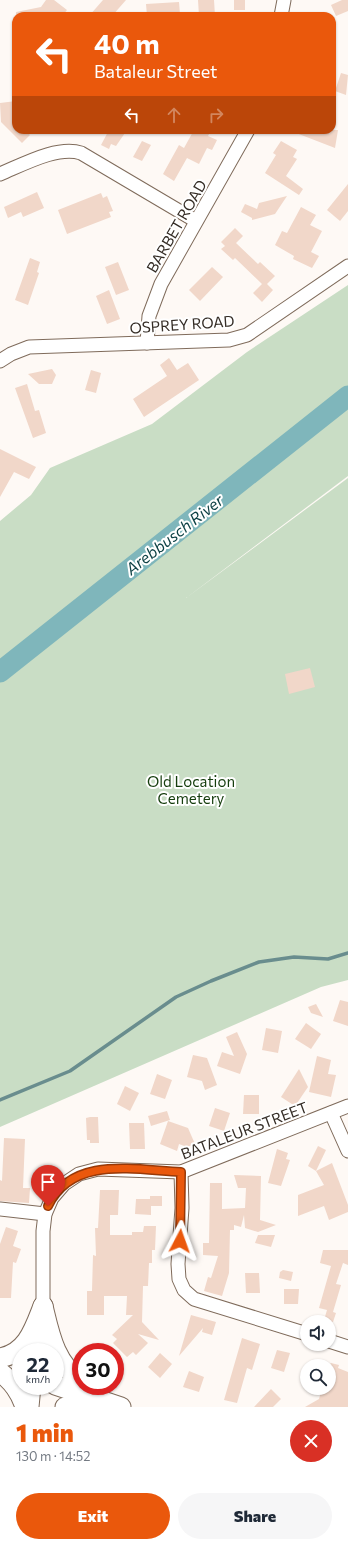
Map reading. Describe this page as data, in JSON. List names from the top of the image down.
{
  "streets": {
    "street": ["BARBET ROAD", "OSPREY ROAD", "BATALEUR STREET"]
  },
  "crossings": [
    ["BARBET ROAD", "OSPREY ROAD"]
  ],
  "water": ["Arebbusch River"],
  "parks": ["Old Location Cemetery"],
  "page": {
    "turn": ["40 m", "Bataleur Street"],
    "speed": "22 km/h",
    "limit": "30",
    "heading": ["1 min", "130 m · 14:52"],
    "buttons": ["Exit", "Share"]
  }
}
